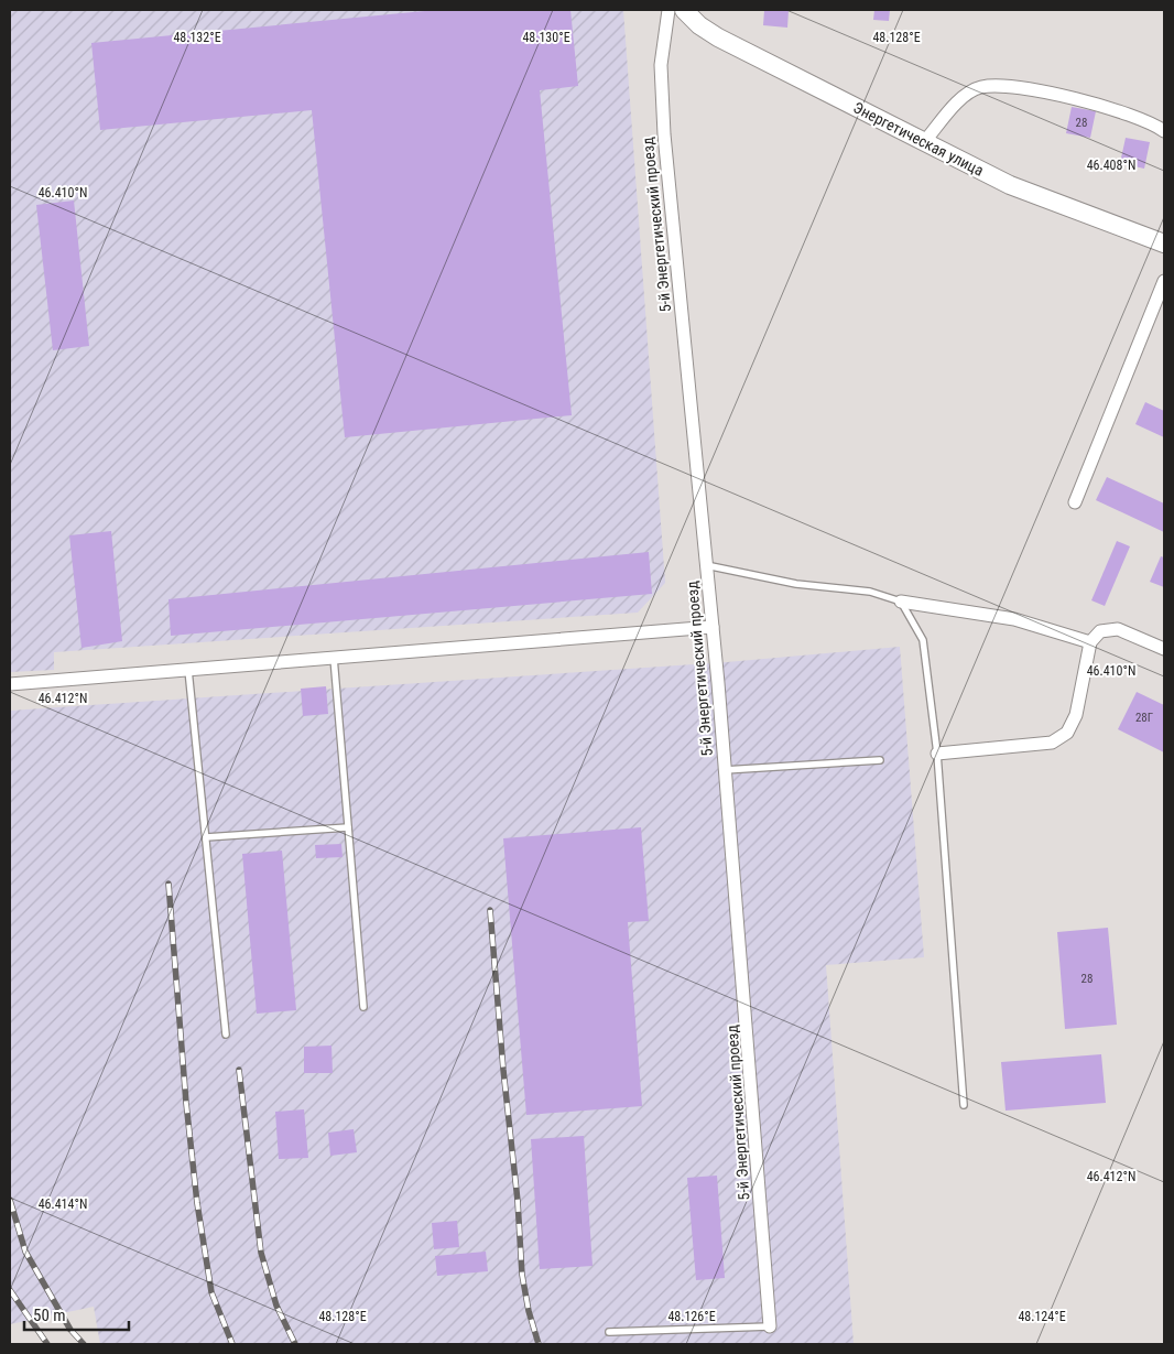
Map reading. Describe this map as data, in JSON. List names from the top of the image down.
{
  "streets": {
    "main road": ["Энергетическая улица"],
    "street": ["5-й Энергетический проезд"]
  },
  "house_numbers": ["28", "28Г", "28"],
  "scale_bar": "50 m",
  "coordinates": [
    "48.132°E",
    "48.130°E",
    "48.128°E",
    "46.408°N",
    "46.410°N",
    "46.412°N",
    "46.414°N",
    "48.126°E",
    "48.124°E"
  ]
}
